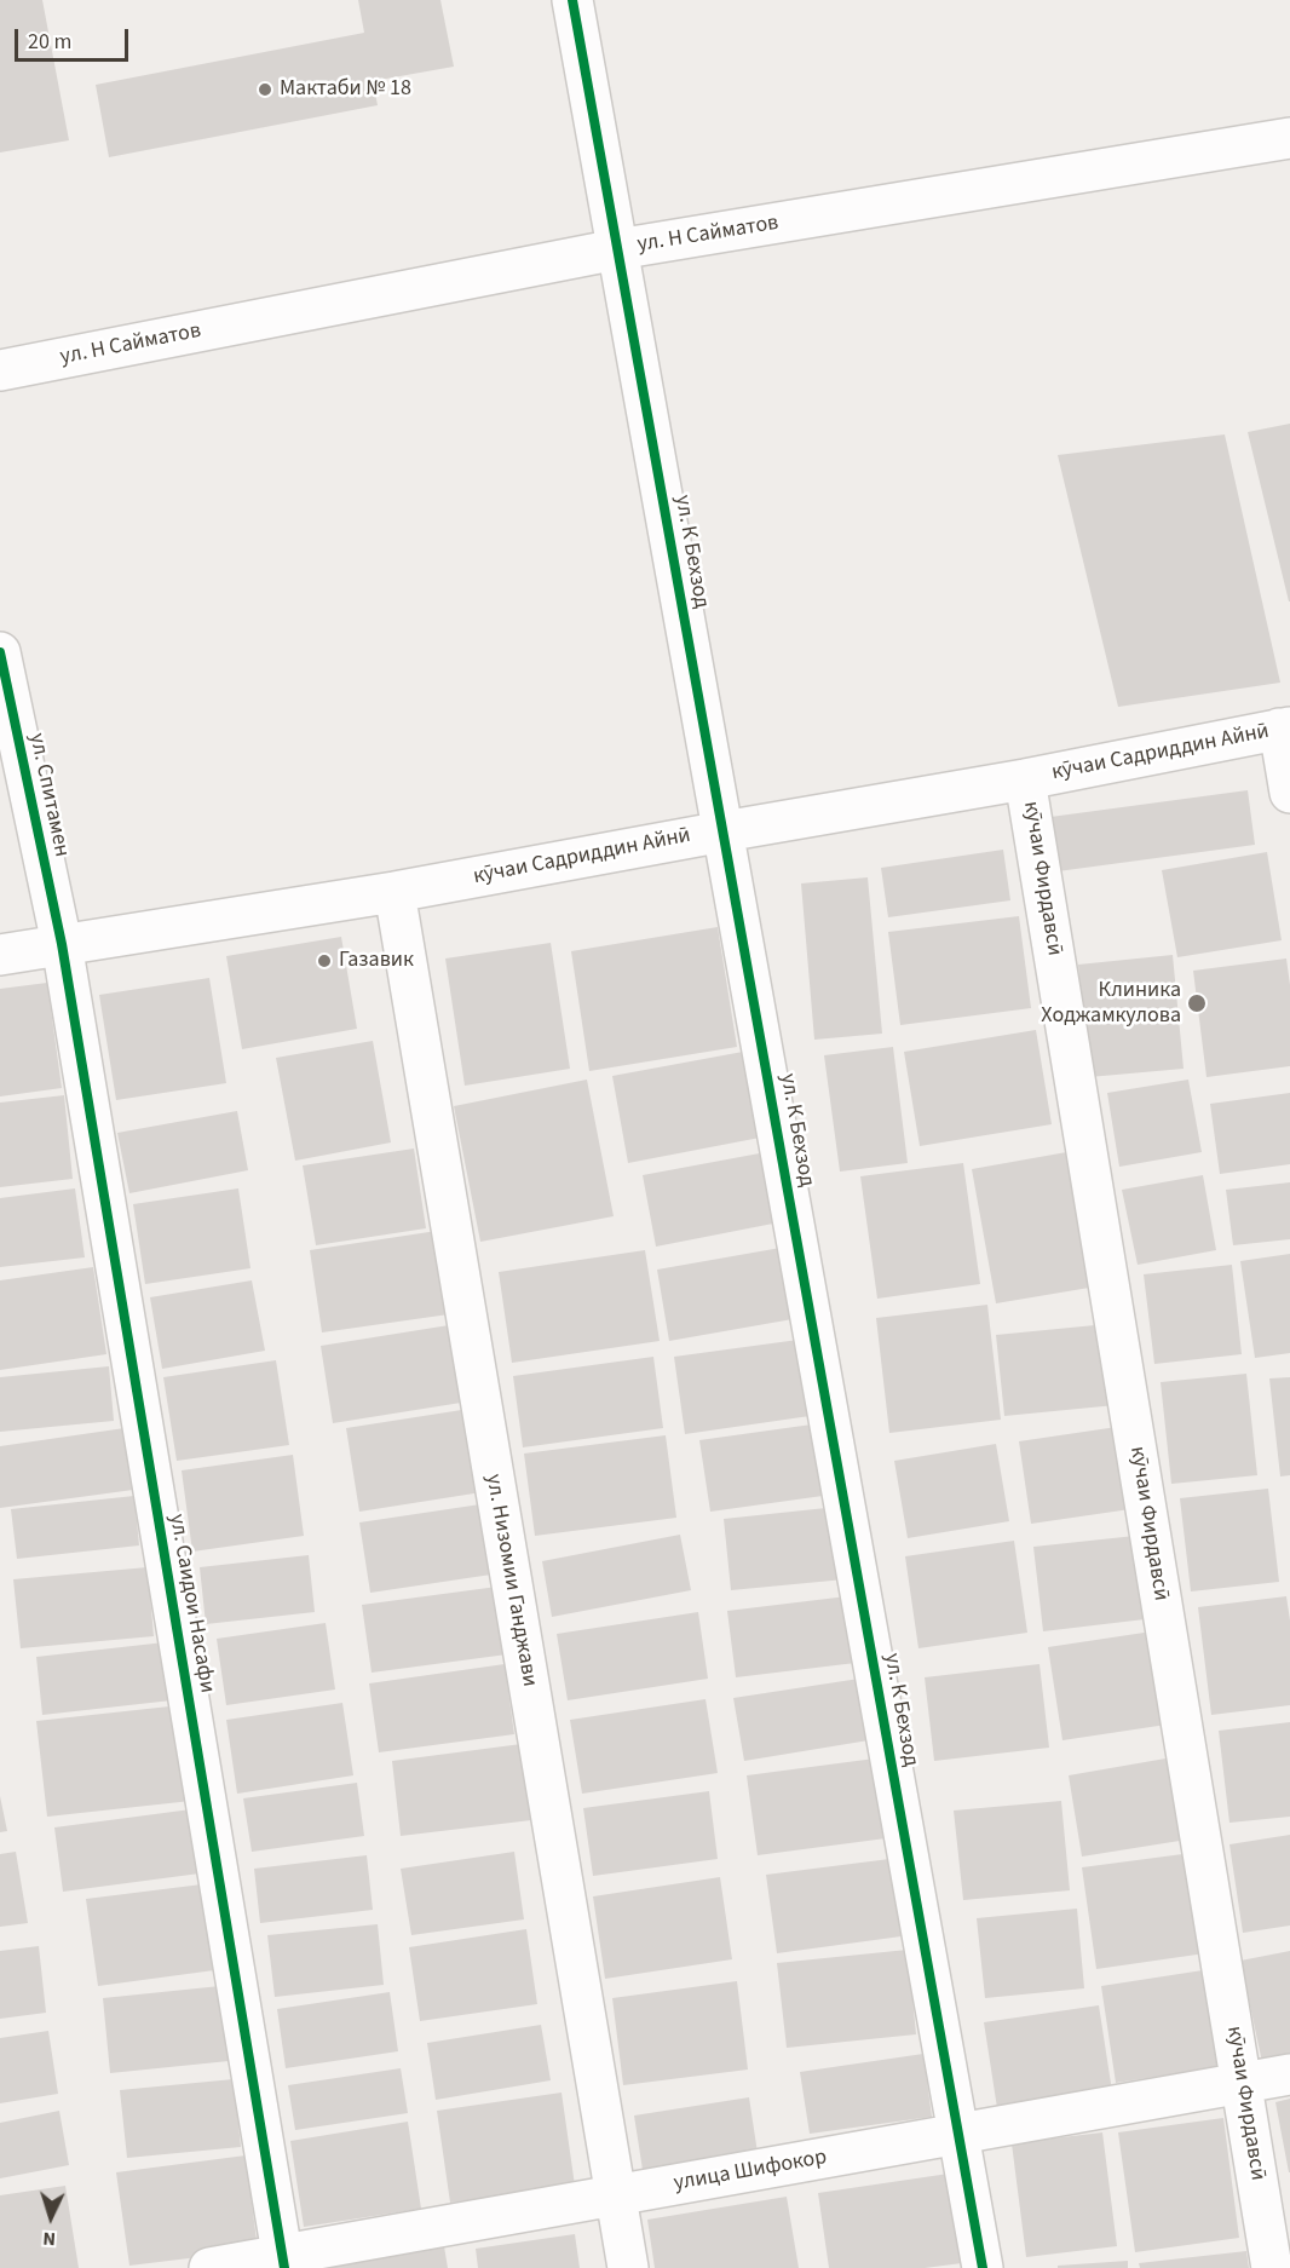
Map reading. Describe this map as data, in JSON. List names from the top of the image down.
{
  "streets": {
    "street": [
      "ул. Н Сайматов",
      "ул. К Бехзод",
      "кӯчаи Садриддин Айнӣ",
      "ул. Спитамен",
      "кӯчаи Фирдавсӣ",
      "ул. Низомии Ганджави",
      "ул. Саидои Насафи",
      "улица Шифокор"
    ]
  },
  "crossings": [
    ["ул. Н Сайматов", "ул. К Бехзод"],
    ["ул. К Бехзод", "кӯчаи Садриддин Айнӣ"],
    ["ул. К Бехзод", "улица Шифокор"],
    ["кӯчаи Садриддин Айнӣ", "ул. Спитамен"],
    ["кӯчаи Садриддин Айнӣ", "кӯчаи Фирдавсӣ"],
    ["кӯчаи Садриддин Айнӣ", "ул. Низомии Ганджави"],
    ["кӯчаи Садриддин Айнӣ", "ул. Саидои Насафи"],
    ["ул. Спитамен", "ул. Саидои Насафи"],
    ["кӯчаи Фирдавсӣ", "улица Шифокор"],
    ["ул. Низомии Ганджави", "улица Шифокор"],
    ["ул. Саидои Насафи", "улица Шифокор"]
  ],
  "places": ["Мактаби № 18", "Газавик", "Клиника Ходжамкулова"],
  "scale_bar": "20 m",
  "north": "bottom"
}
